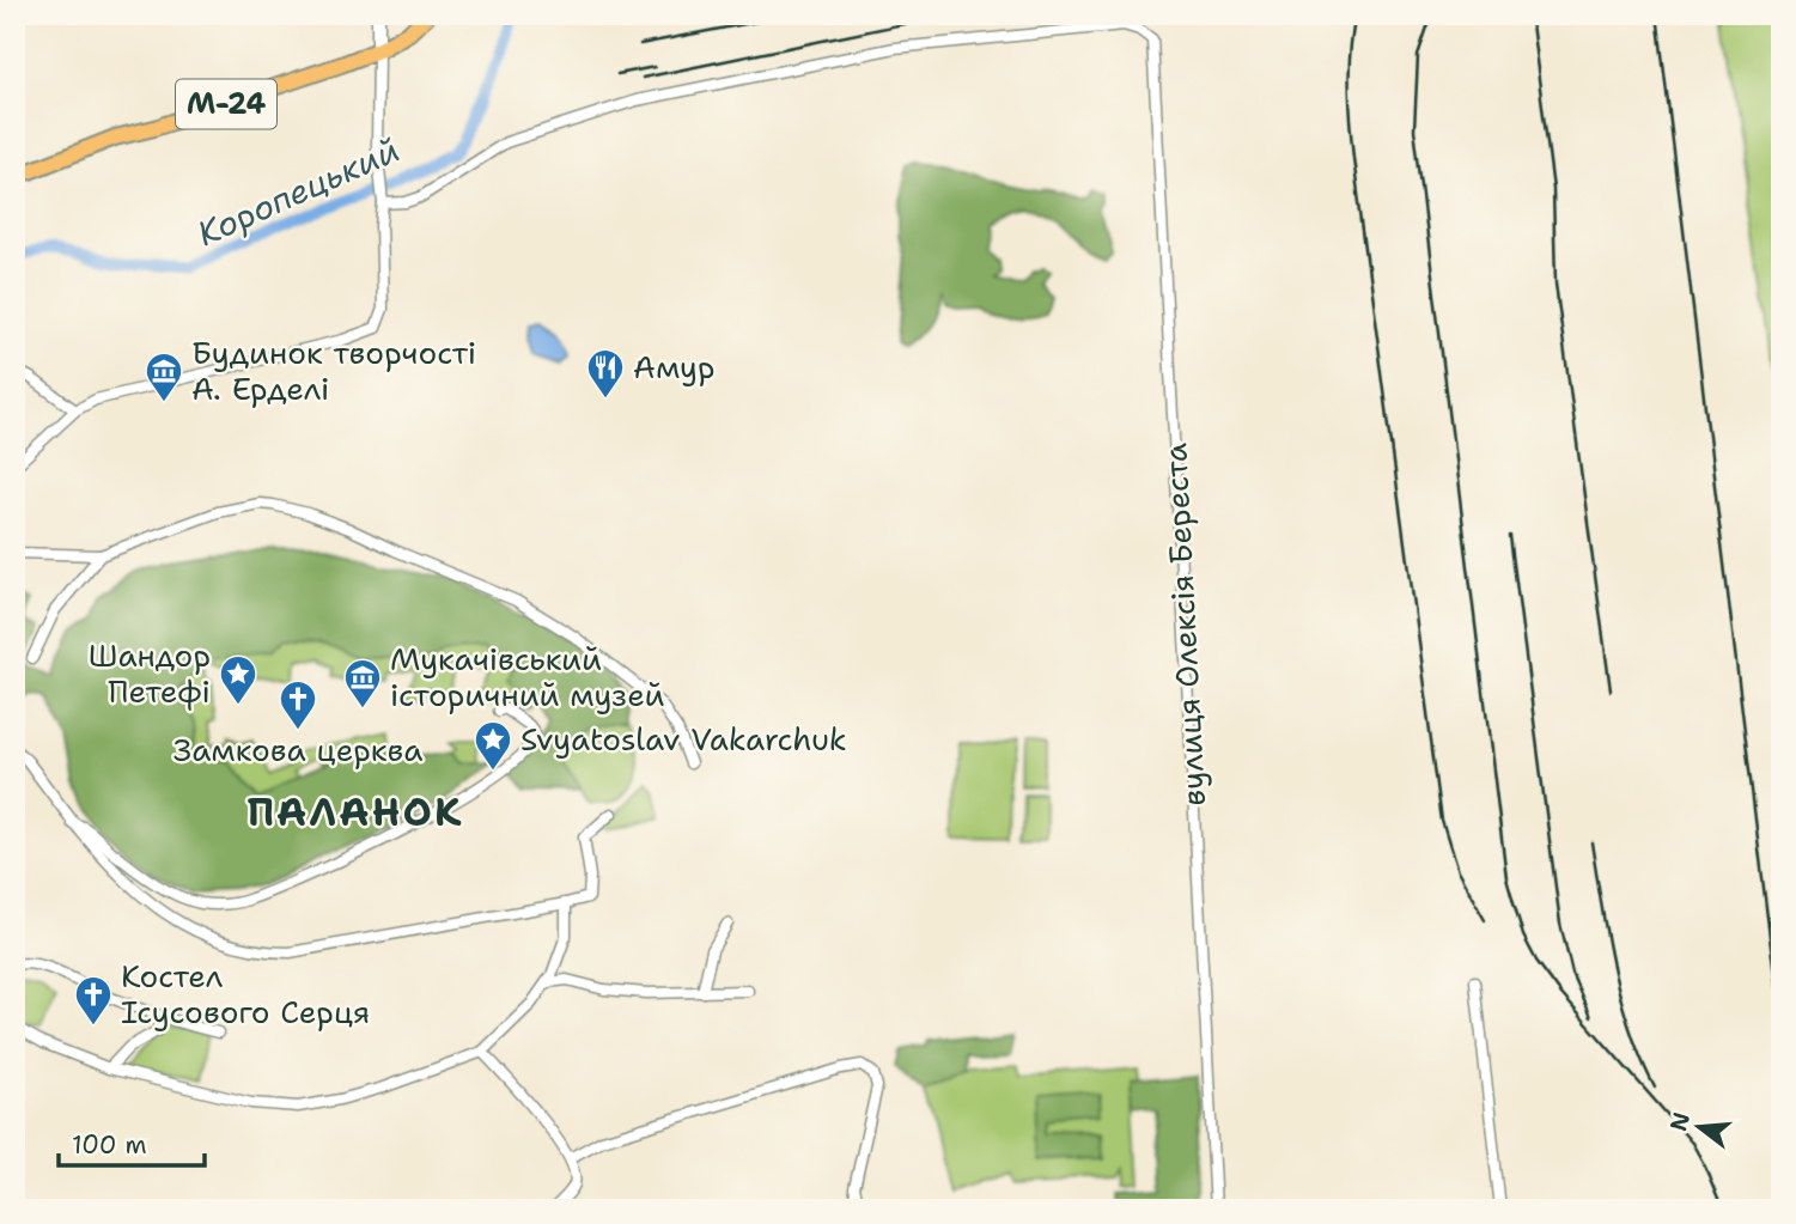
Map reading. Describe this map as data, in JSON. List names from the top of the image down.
{
  "streets": {
    "highway": ["М-24"],
    "street": ["вулиця Олексія Береста"]
  },
  "districts": ["ПАЛАНОК"],
  "water": ["Коропецький"],
  "places": {
    "restaurant": ["Амур"],
    "museum": ["Будинок творчості А. Ерделі", "Мукачівський історичний музей"],
    "place": ["Шандор Петефі", "Svyatoslav Vakarchuk"],
    "church": ["Замкова церква", "Костел Ісусового Серця"]
  },
  "scale_bar": "100 m",
  "north": "left"
}
